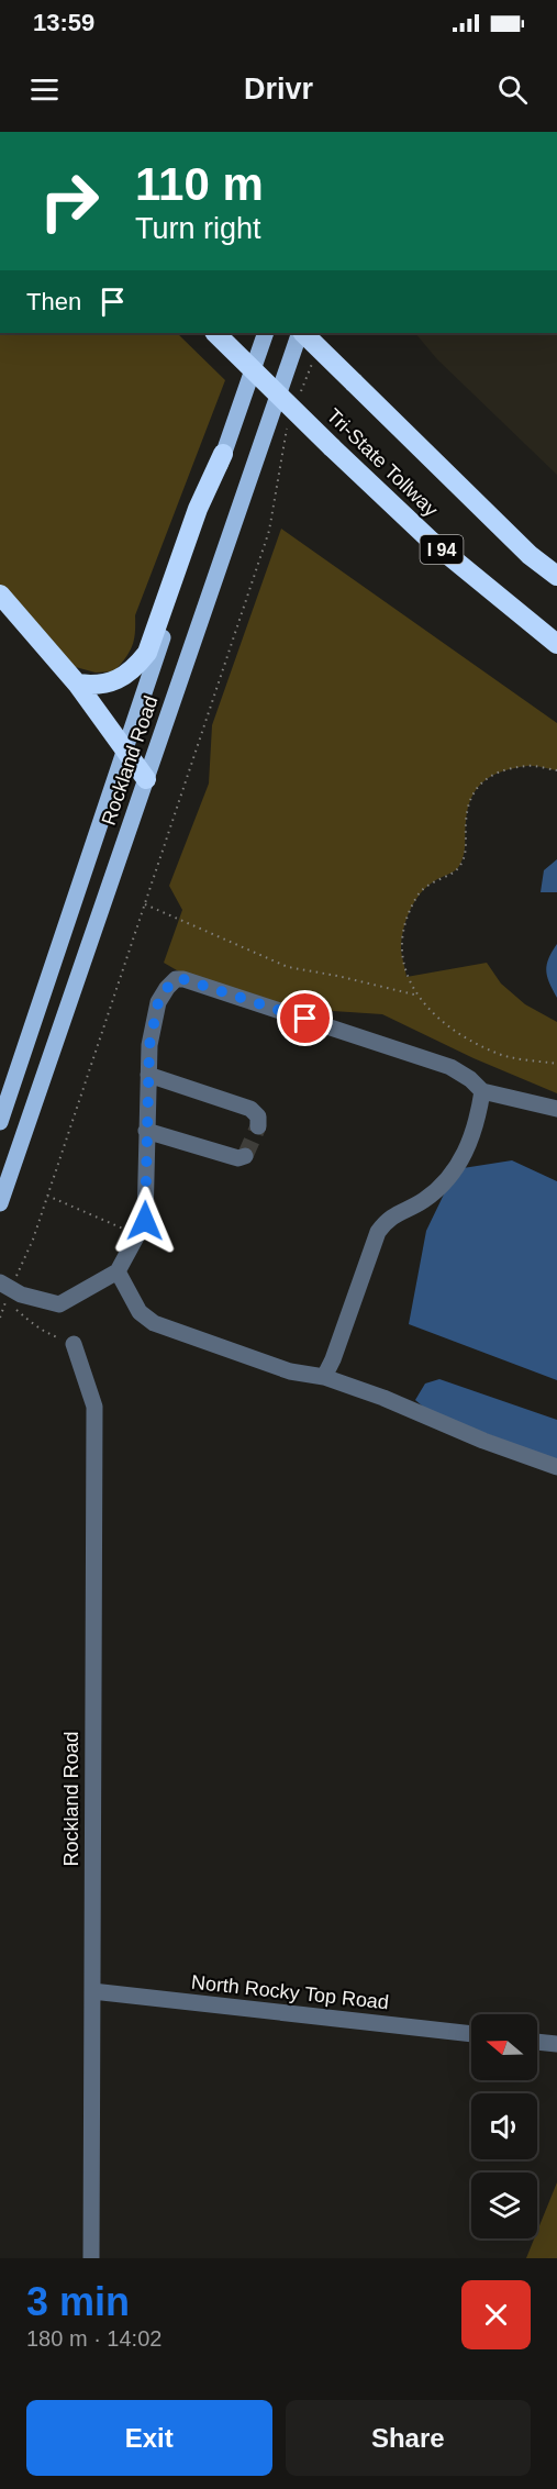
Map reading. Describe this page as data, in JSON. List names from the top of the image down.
{
  "streets": {
    "highway": ["Tri-State Tollway", "I 94"],
    "main road": ["Rockland Road"],
    "street": ["North Rocky Top Road"]
  },
  "crossings": [
    ["Rockland Road", "North Rocky Top Road"]
  ],
  "north": "left",
  "page": {
    "status": "13:59",
    "header": "Drivr",
    "turn": ["110 m", "Turn right"],
    "then": "Then",
    "heading": ["3 min", "180 m · 14:02"],
    "buttons": ["Exit", "Share"]
  }
}
